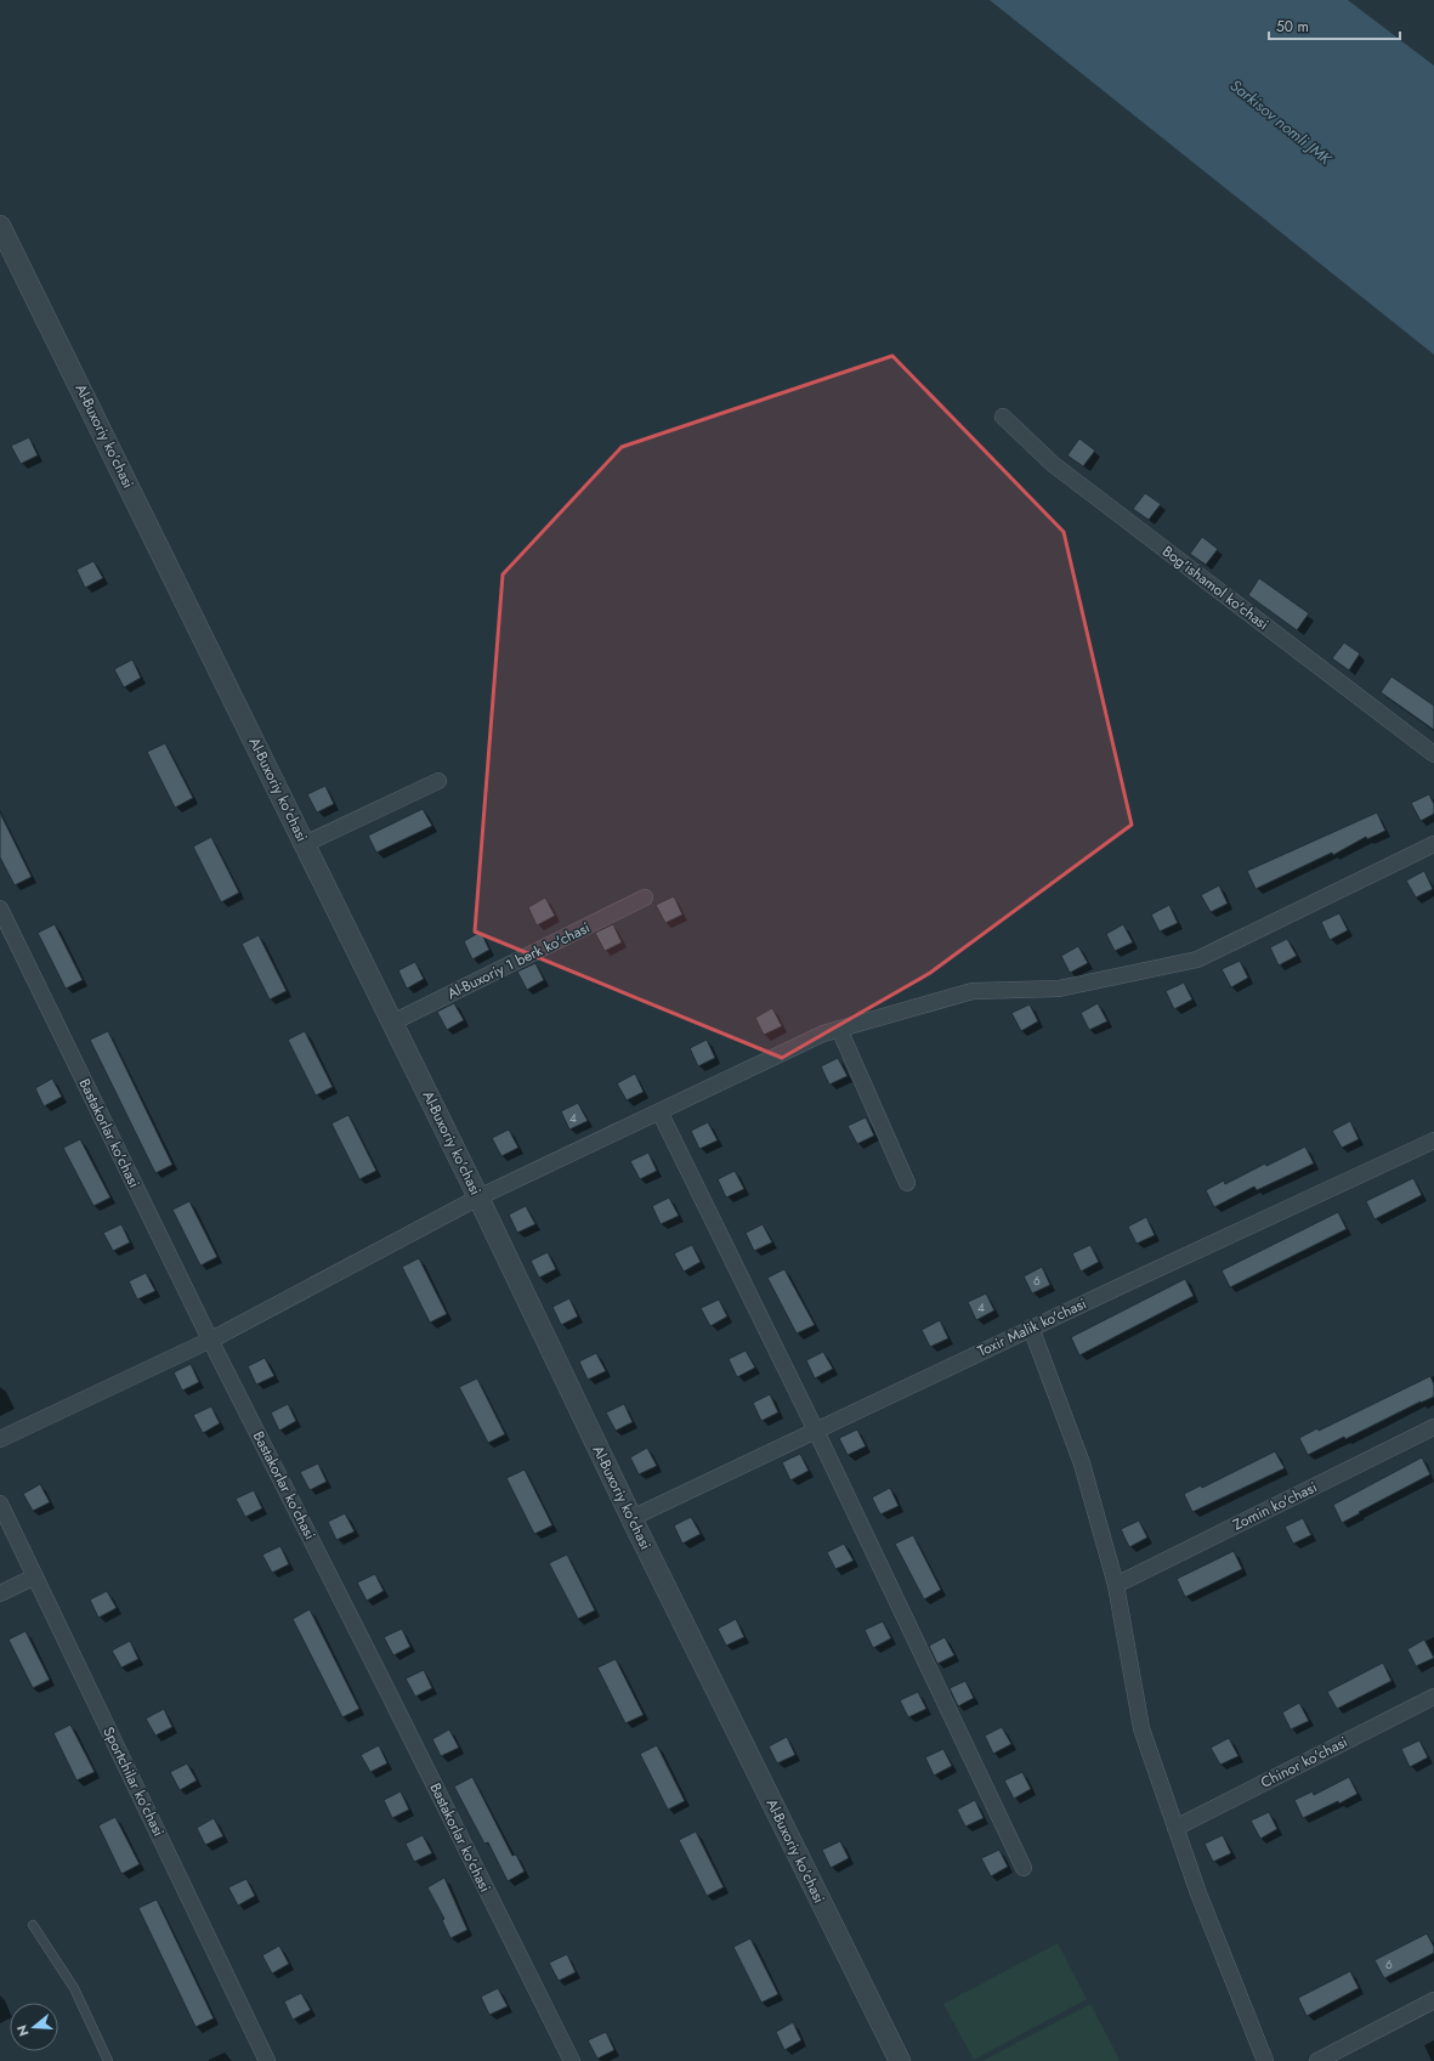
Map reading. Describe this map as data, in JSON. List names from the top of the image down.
{
  "streets": {
    "street": [
      "Al-Buxoriy ko'chasi",
      "Bog'ishamol ko'chasi",
      "Al-Buxoriy 1 berk ko'chasi",
      "Bastakorlar ko'chasi",
      "Toxir Malik ko'chasi",
      "Zomin ko'chasi",
      "Chinor ko'chasi",
      "Sportchilar ko'chasi"
    ]
  },
  "crossings": [
    ["Al-Buxoriy ko'chasi", "Al-Buxoriy 1 berk ko'chasi"],
    ["Al-Buxoriy ko'chasi", "Toxir Malik ko'chasi"]
  ],
  "water": ["Sarkisov nomli JMK"],
  "house_numbers": [
    "4",
    "6",
    "4",
    "6"
  ],
  "scale_bar": "50 m",
  "north": "left"
}
